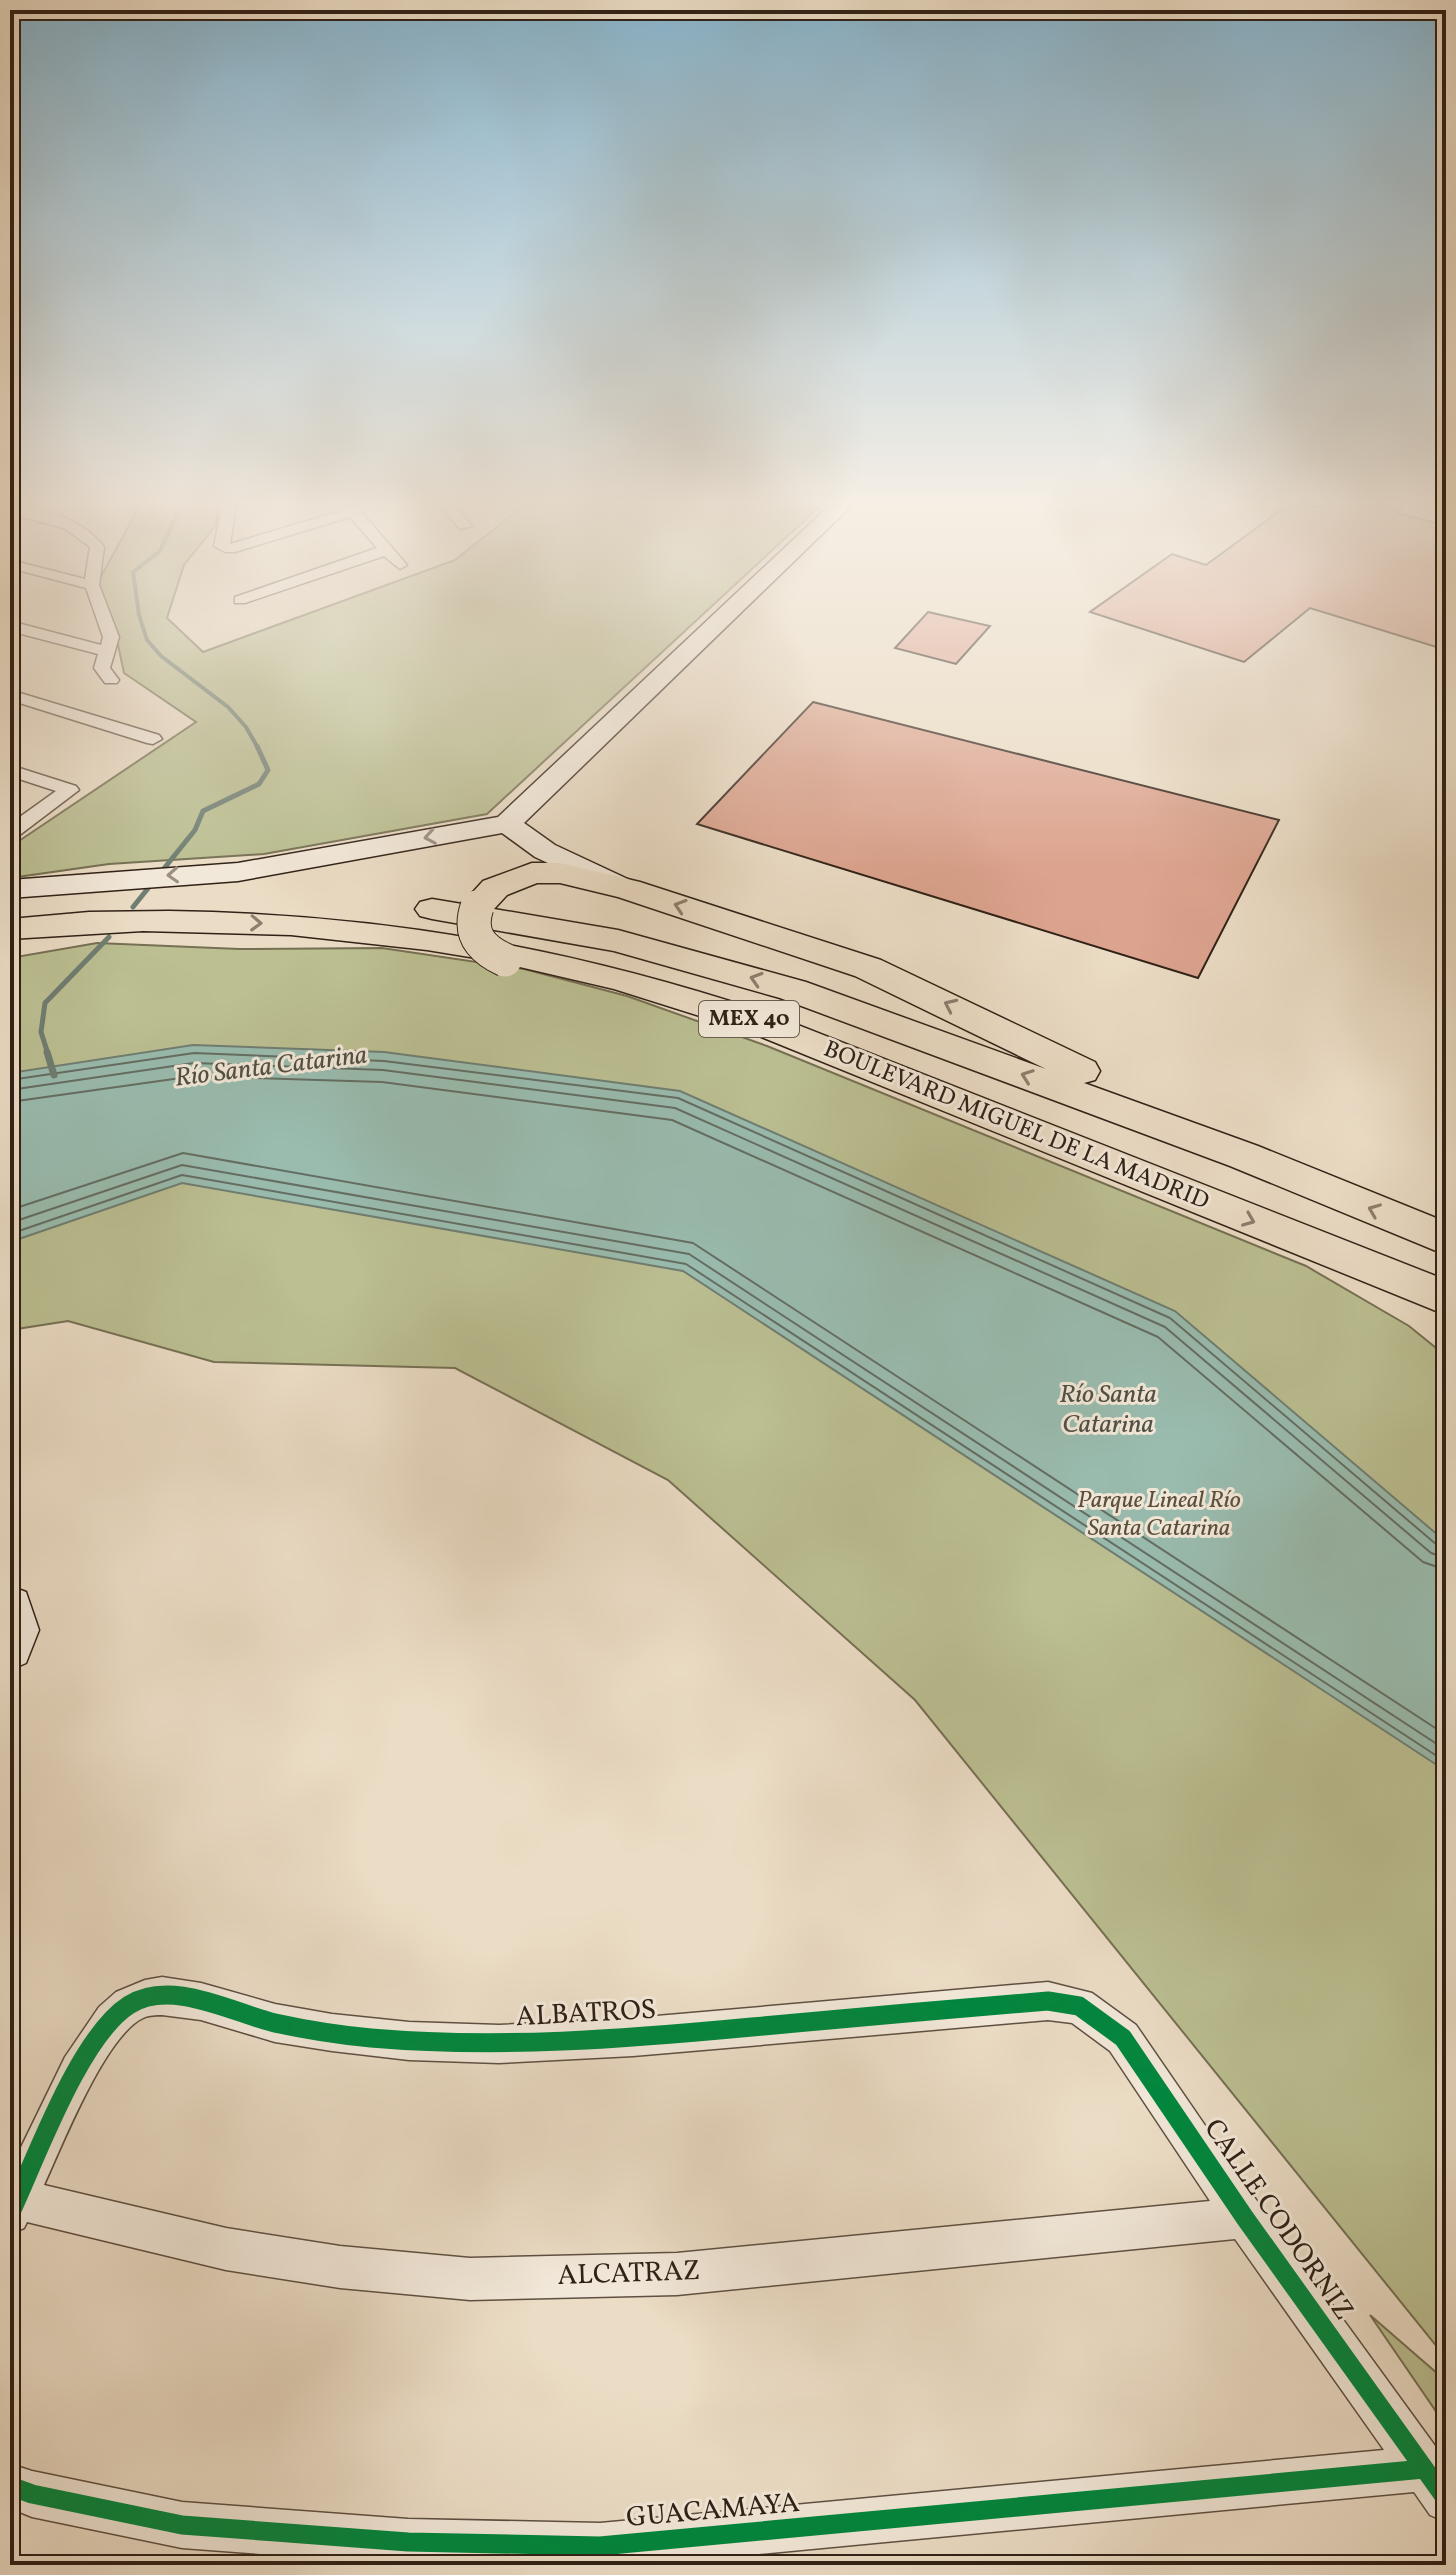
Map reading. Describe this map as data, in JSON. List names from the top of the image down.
{
  "streets": {
    "highway": ["MEX 40", "BOULEVARD MIGUEL DE LA MADRID"],
    "street": [
      "ALBATROS",
      "CALLE CODORNIZ",
      "ALCATRAZ",
      "GUACAMAYA"
    ]
  },
  "crossings": [
    ["ALBATROS", "CALLE CODORNIZ"],
    ["ALBATROS", "ALCATRAZ"],
    ["CALLE CODORNIZ", "ALCATRAZ"],
    ["CALLE CODORNIZ", "GUACAMAYA"]
  ],
  "water": ["Río Santa Catarina"],
  "parks": ["Parque Lineal Río Santa Catarina"]
}
